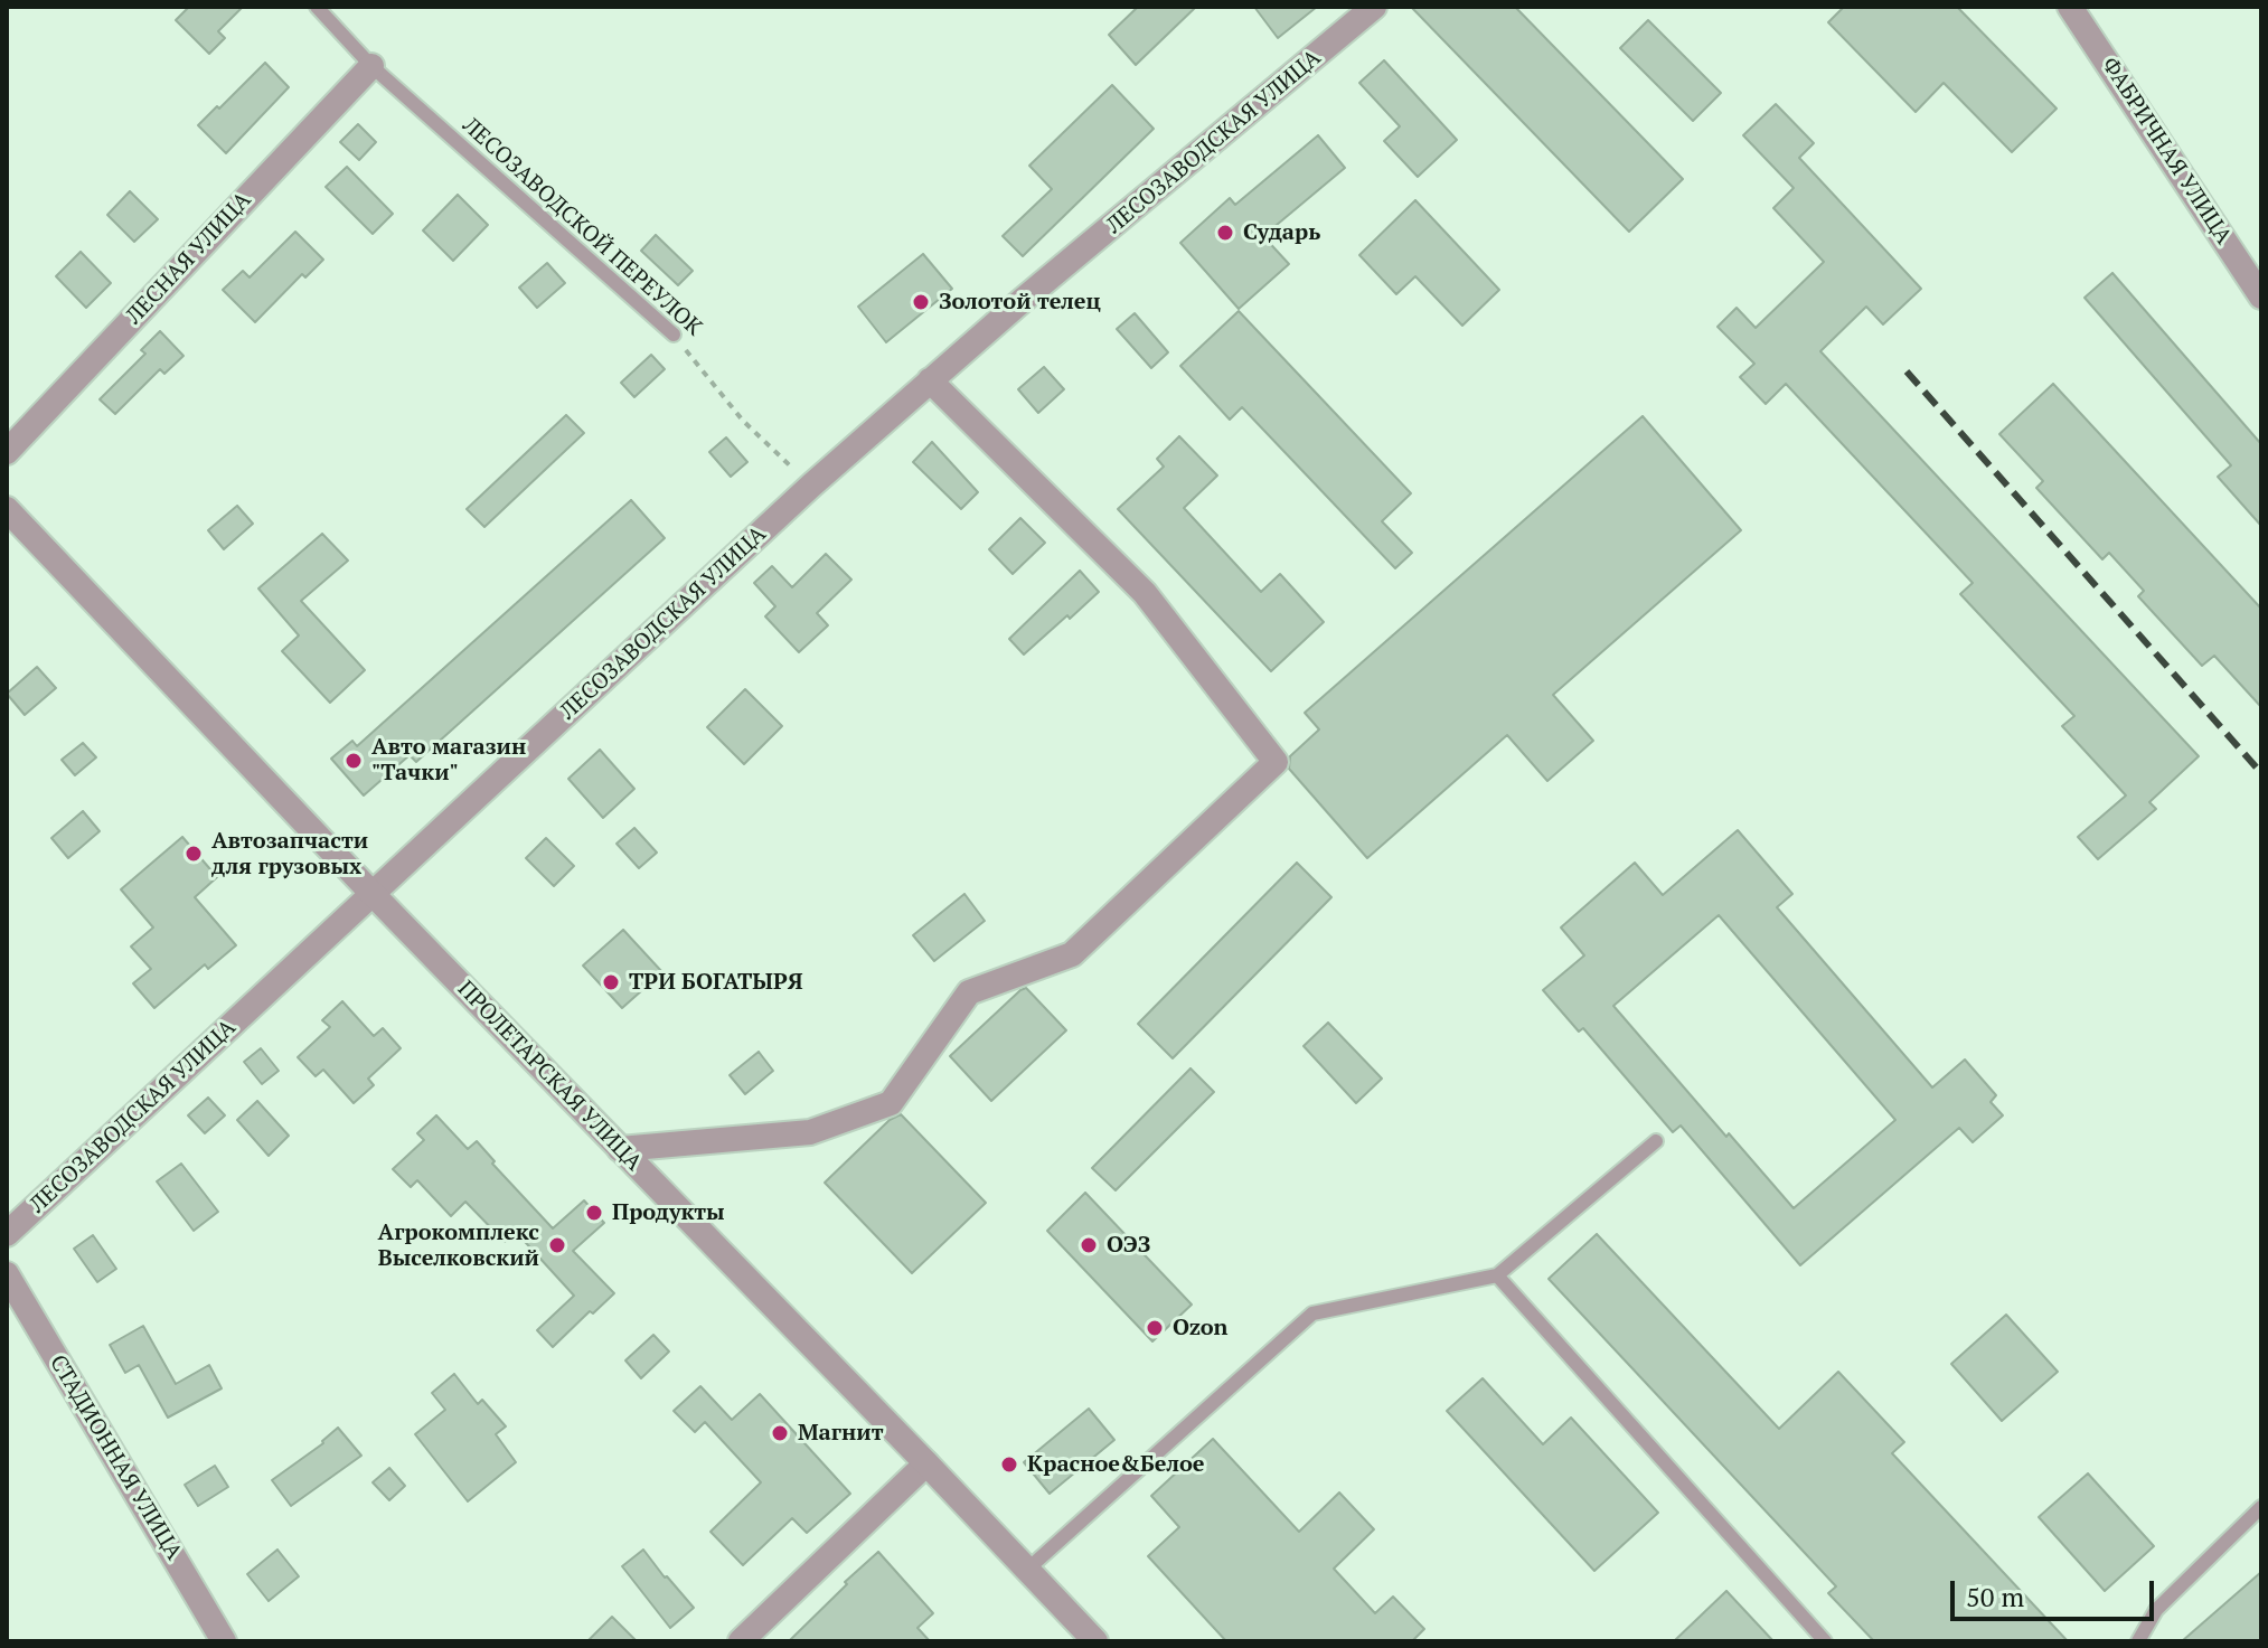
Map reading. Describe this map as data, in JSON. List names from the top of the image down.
{
  "streets": {
    "street": [
      "ЛЕСОЗАВОДСКАЯ УЛИЦА",
      "ФАБРИЧНАЯ УЛИЦА",
      "ЛЕСНАЯ УЛИЦА",
      "ПРОЛЕТАРСКАЯ УЛИЦА",
      "СТАДИОННАЯ УЛИЦА"
    ],
    "lane": ["ЛЕСОЗАВОДСКОЙ ПЕРЕУЛОК"]
  },
  "crossings": [
    ["ЛЕСОЗАВОДСКАЯ УЛИЦА", "ЛЕСОЗАВОДСКОЙ ПЕРЕУЛОК"],
    ["ЛЕСОЗАВОДСКАЯ УЛИЦА", "ПРОЛЕТАРСКАЯ УЛИЦА"],
    ["ЛЕСОЗАВОДСКОЙ ПЕРЕУЛОК", "ЛЕСНАЯ УЛИЦА"]
  ],
  "places": [
    "Сударь",
    "Золотой телец",
    "Авто магазин \"Тачки\"",
    "Автозапчасти для грузовых",
    "ТРИ БОГАТЫРЯ",
    "Продукты",
    "Агрокомплекс Выселковский",
    "ОЭЗ",
    "Ozon",
    "Магнит",
    "Красное&Белое"
  ],
  "scale_bar": "50 m"
}
